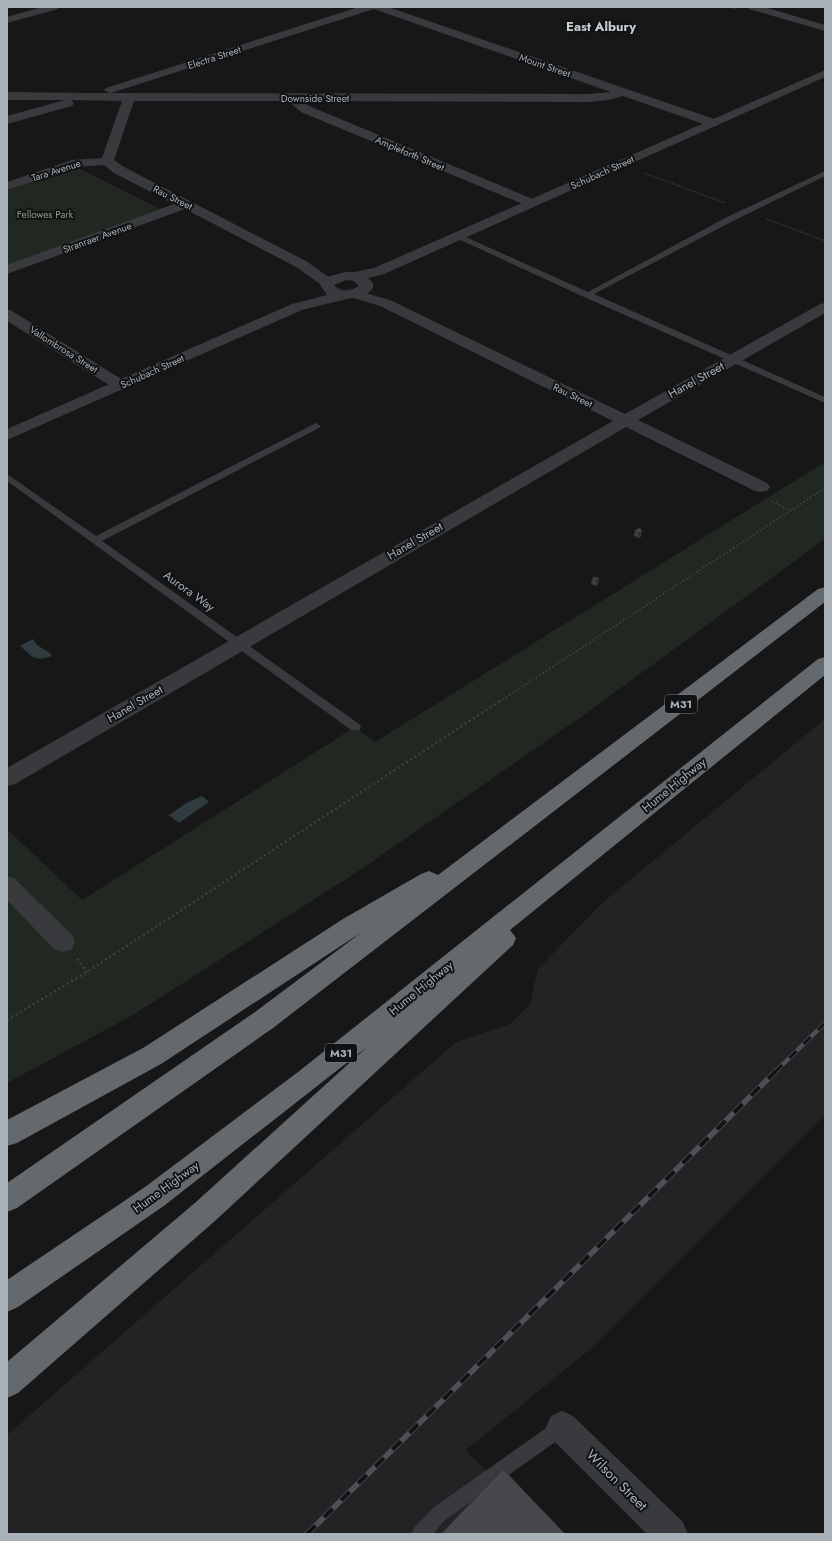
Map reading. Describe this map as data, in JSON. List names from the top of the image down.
{
  "streets": {
    "highway": ["M31", "Hume Highway"],
    "street": [
      "Electra Street",
      "Mount Street",
      "Downside Street",
      "Ampleforth Street",
      "Tara Avenue",
      "Schubach Street",
      "Rau Street",
      "Stranraer Avenue",
      "Vallombrosa Street",
      "Hanel Street",
      "Wilson Street"
    ],
    "lane": ["Aurora Way"]
  },
  "crossings": [
    ["Electra Street", "Downside Street"],
    ["Mount Street", "Downside Street"],
    ["Mount Street", "Schubach Street"],
    ["Downside Street", "Ampleforth Street"],
    ["Ampleforth Street", "Schubach Street"],
    ["Tara Avenue", "Rau Street"],
    ["Schubach Street", "Rau Street"],
    ["Schubach Street", "Vallombrosa Street"],
    ["Rau Street", "Stranraer Avenue"],
    ["Rau Street", "Hanel Street"],
    ["Hanel Street", "Aurora Way"]
  ],
  "districts": ["East Albury"],
  "parks": ["Fellowes Park"]
}
